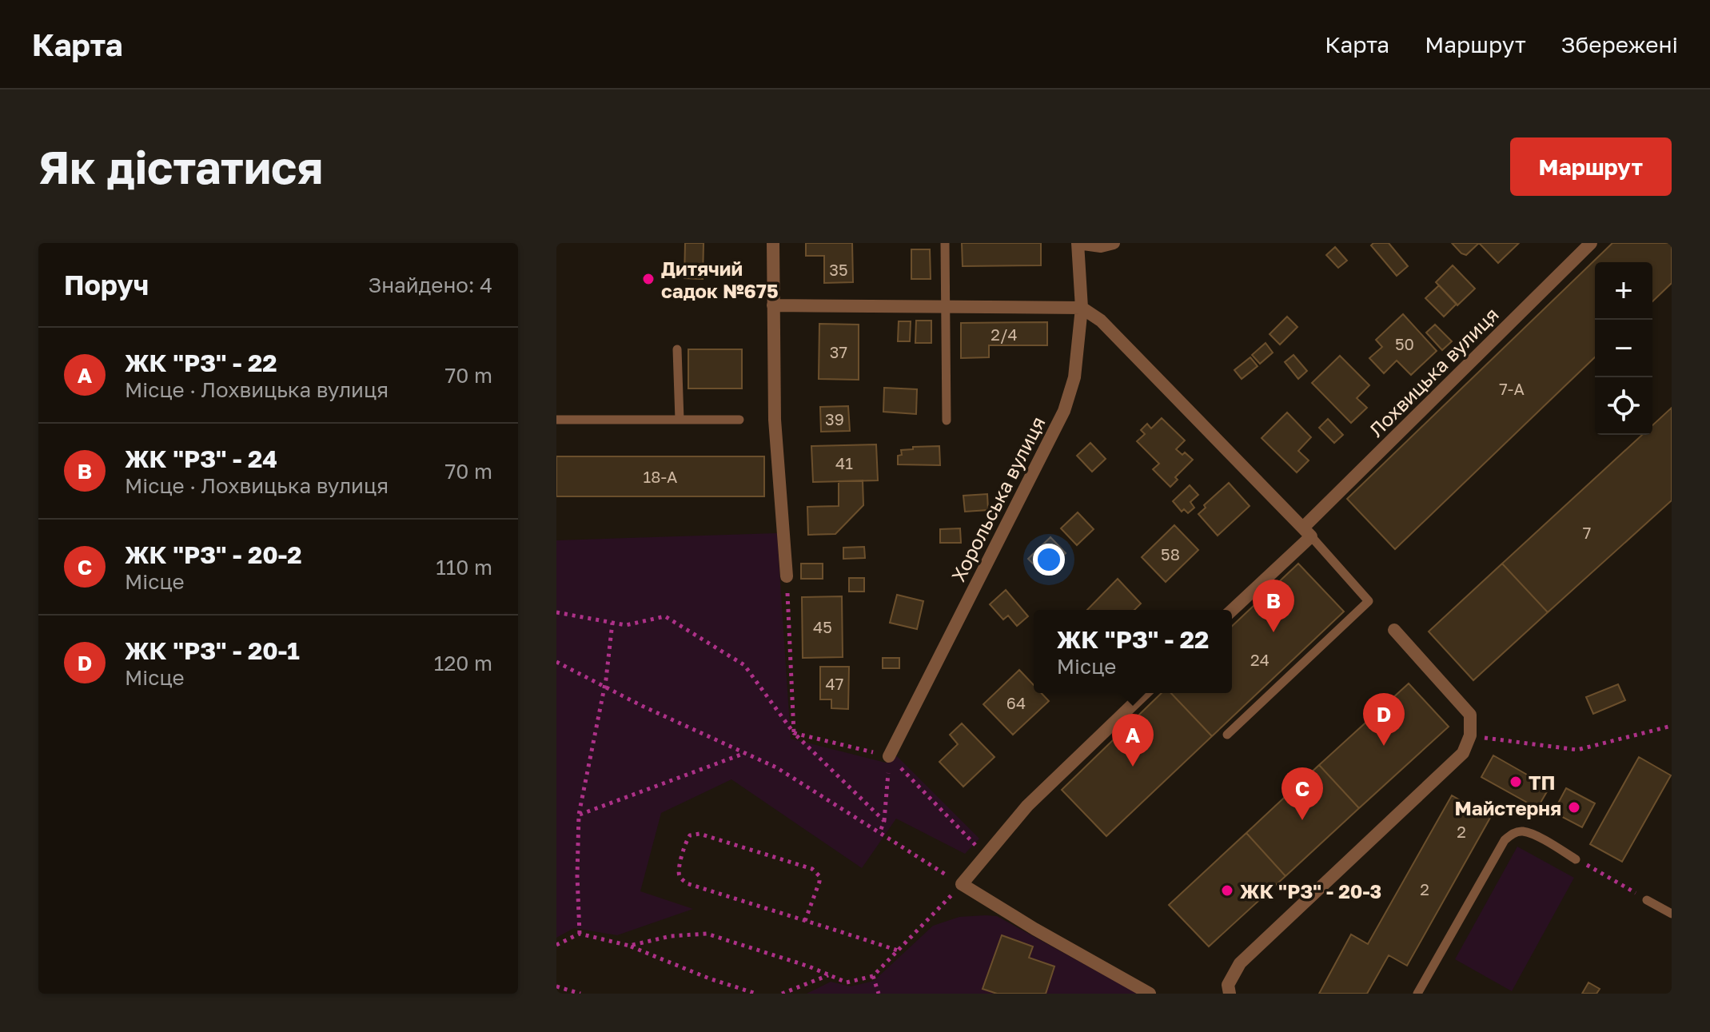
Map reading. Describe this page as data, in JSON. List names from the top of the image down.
{
  "streets": {
    "street": ["Лохвицька вулиця", "Хорольська вулиця"]
  },
  "places": [
    "Дитячий садок №675",
    "ТП",
    "Майстерня",
    "ЖК \"РЗ\" - 20-3"
  ],
  "house_numbers": [
    "35",
    "2/4",
    "50",
    "37",
    "7-А",
    "39",
    "41",
    "18-А",
    "7",
    "58",
    "45",
    "24",
    "47",
    "64",
    "2",
    "2"
  ],
  "page": {
    "header": "Карта",
    "nav": ["Карта", "Маршрут", "Збережені"],
    "buttons": "Маршрут",
    "title": "Як дістатися",
    "heading": ["Поруч", "Знайдено: 4"],
    "map_buttons": ["+", "−"],
    "list": [
      {
        "mark": "A",
        "name": "ЖК \"РЗ\" - 22",
        "note": "Місце · Лохвицька вулиця",
        "value": "70 m"
      },
      {
        "mark": "B",
        "name": "ЖК \"РЗ\" - 24",
        "note": "Місце · Лохвицька вулиця",
        "value": "70 m"
      },
      {
        "mark": "C",
        "name": "ЖК \"РЗ\" - 20-2",
        "note": "Місце",
        "value": "110 m"
      },
      {
        "mark": "D",
        "name": "ЖК \"РЗ\" - 20-1",
        "note": "Місце",
        "value": "120 m"
      }
    ],
    "pins": [
      "B",
      "D",
      "A",
      "C"
    ],
    "popup": ["ЖК \"РЗ\" - 22", "Місце"]
  }
}
